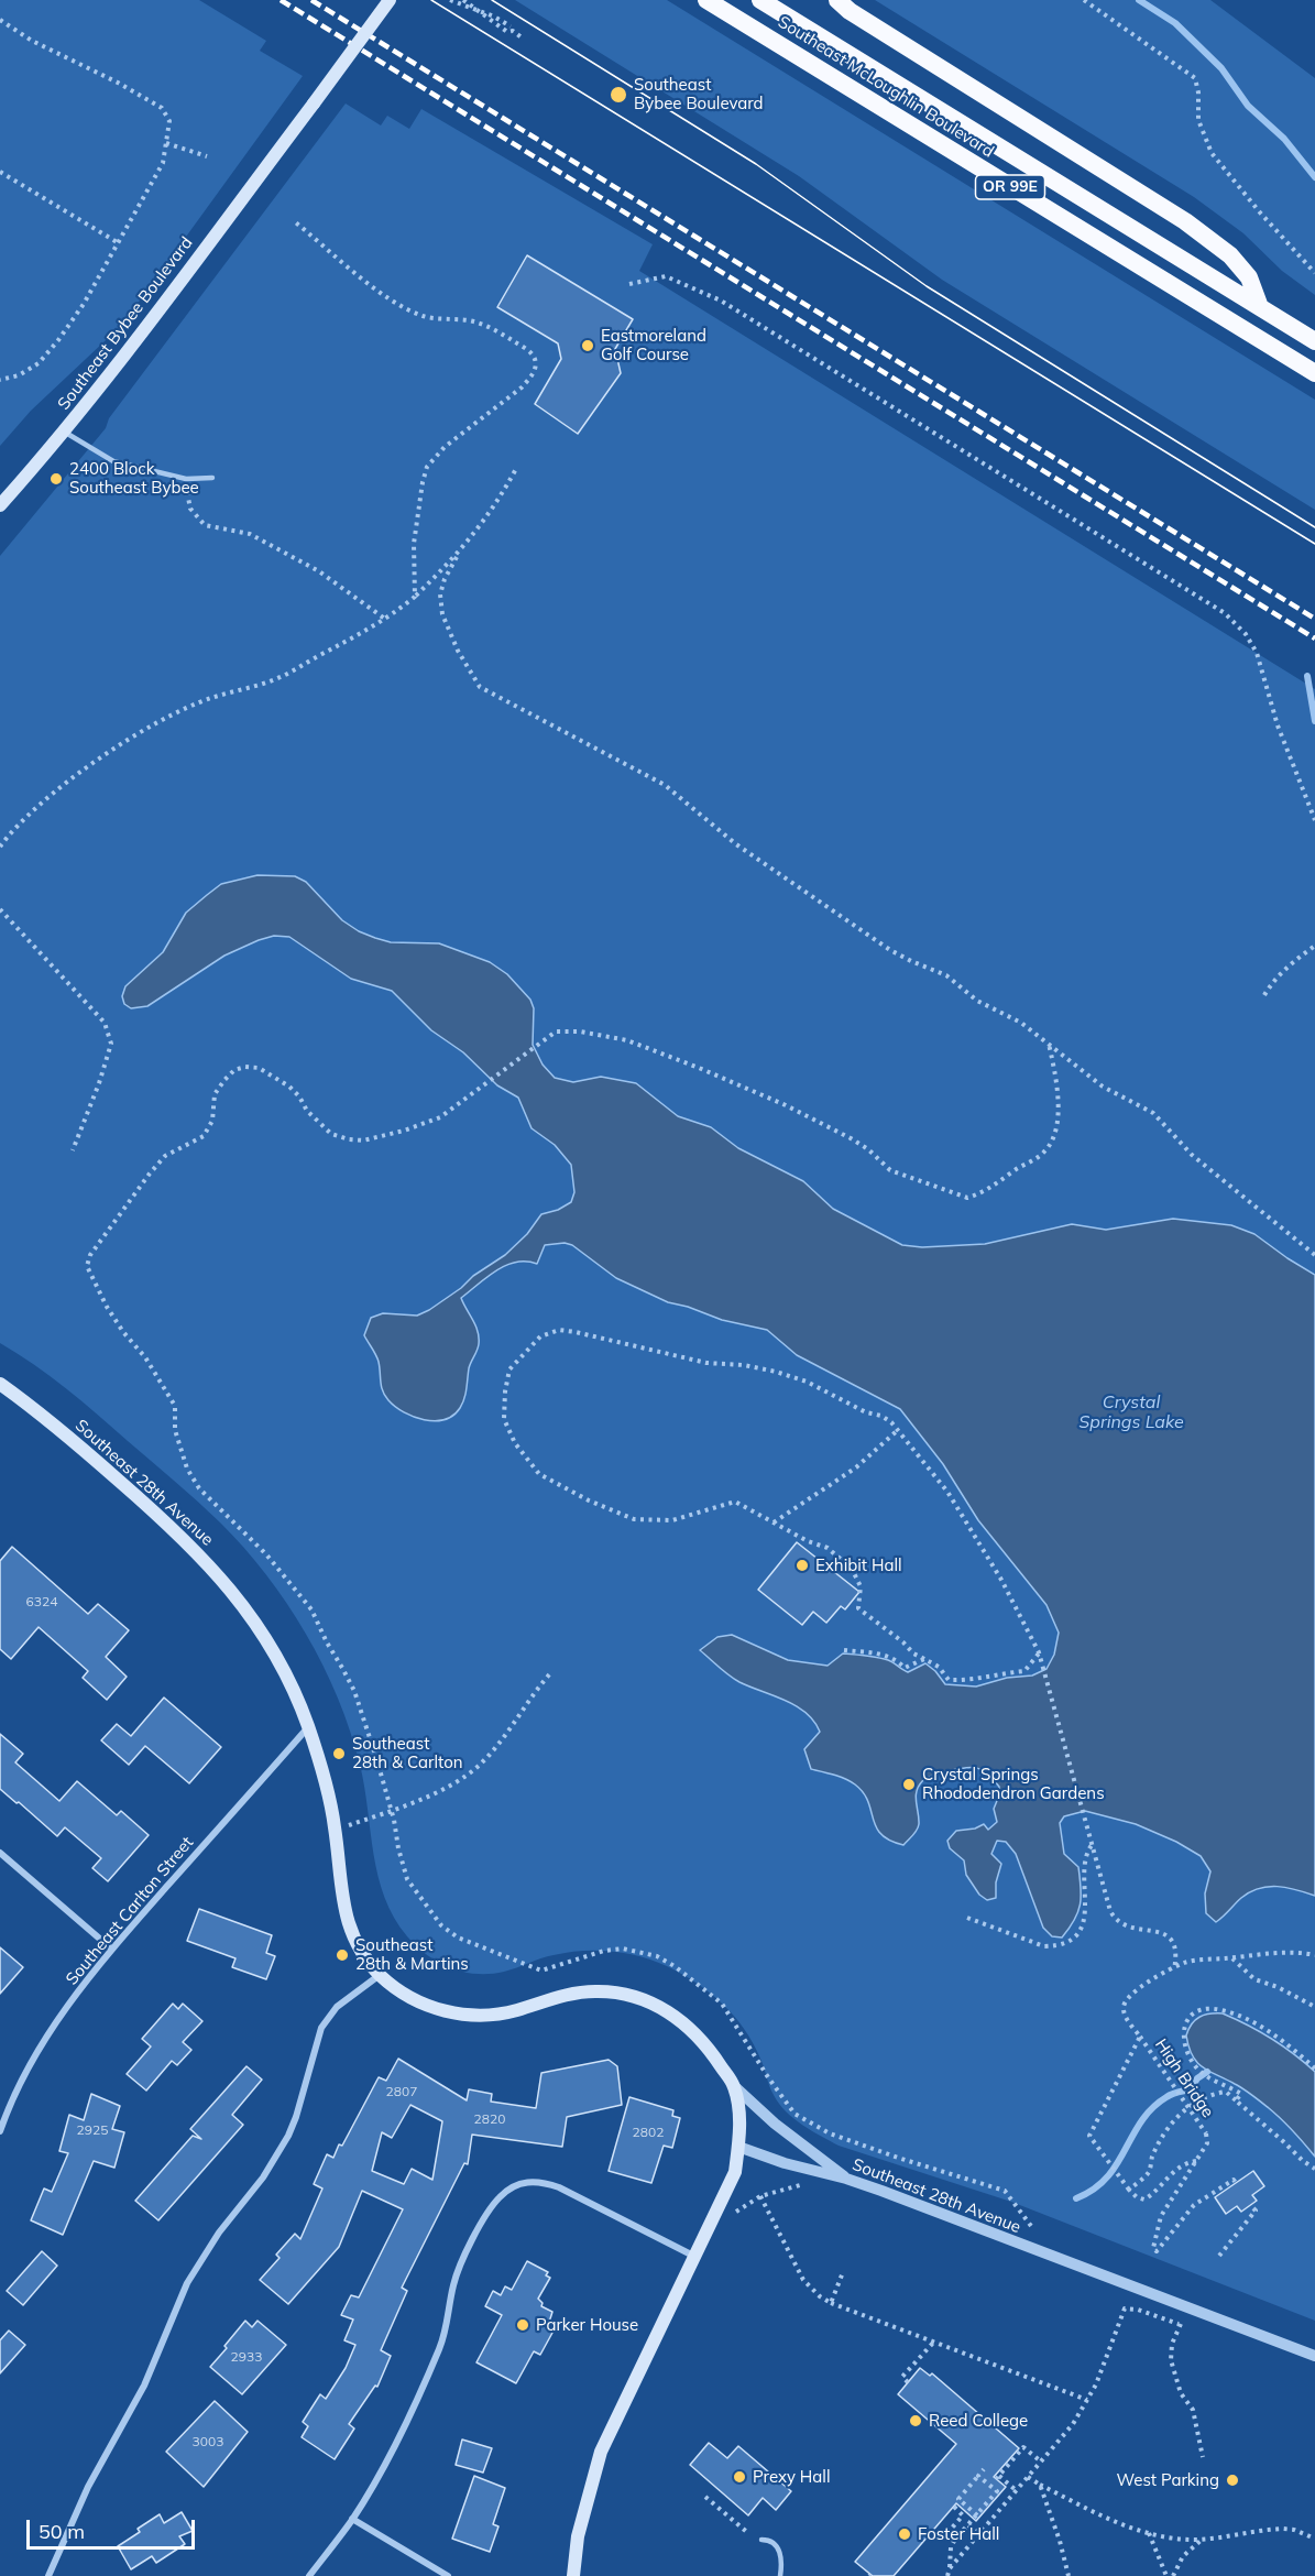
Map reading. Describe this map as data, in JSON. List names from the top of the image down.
{
  "streets": {
    "highway": ["Southeast McLoughlin Boulevard", "OR 99E"],
    "main road": ["Southeast Bybee Boulevard", "Southeast 28th Avenue"],
    "street": ["Southeast Carlton Street"],
    "path": ["High Bridge"]
  },
  "crossings": [
    ["Southeast 28th Avenue", "Southeast Carlton Street"]
  ],
  "water": ["Crystal Springs Lake"],
  "places": [
    "Southeast Bybee Boulevard",
    "Eastmoreland Golf Course",
    "2400 Block Southeast Bybee",
    "Exhibit Hall",
    "Southeast 28th & Carlton",
    "Crystal Springs Rhododendron Gardens",
    "Southeast 28th & Martins",
    "Parker House",
    "Reed College",
    "Prexy Hall",
    "West Parking",
    "Foster Hall"
  ],
  "house_numbers": [
    "6324",
    "2807",
    "2820",
    "2925",
    "2802",
    "2933",
    "3003"
  ],
  "scale_bar": "50 m"
}
